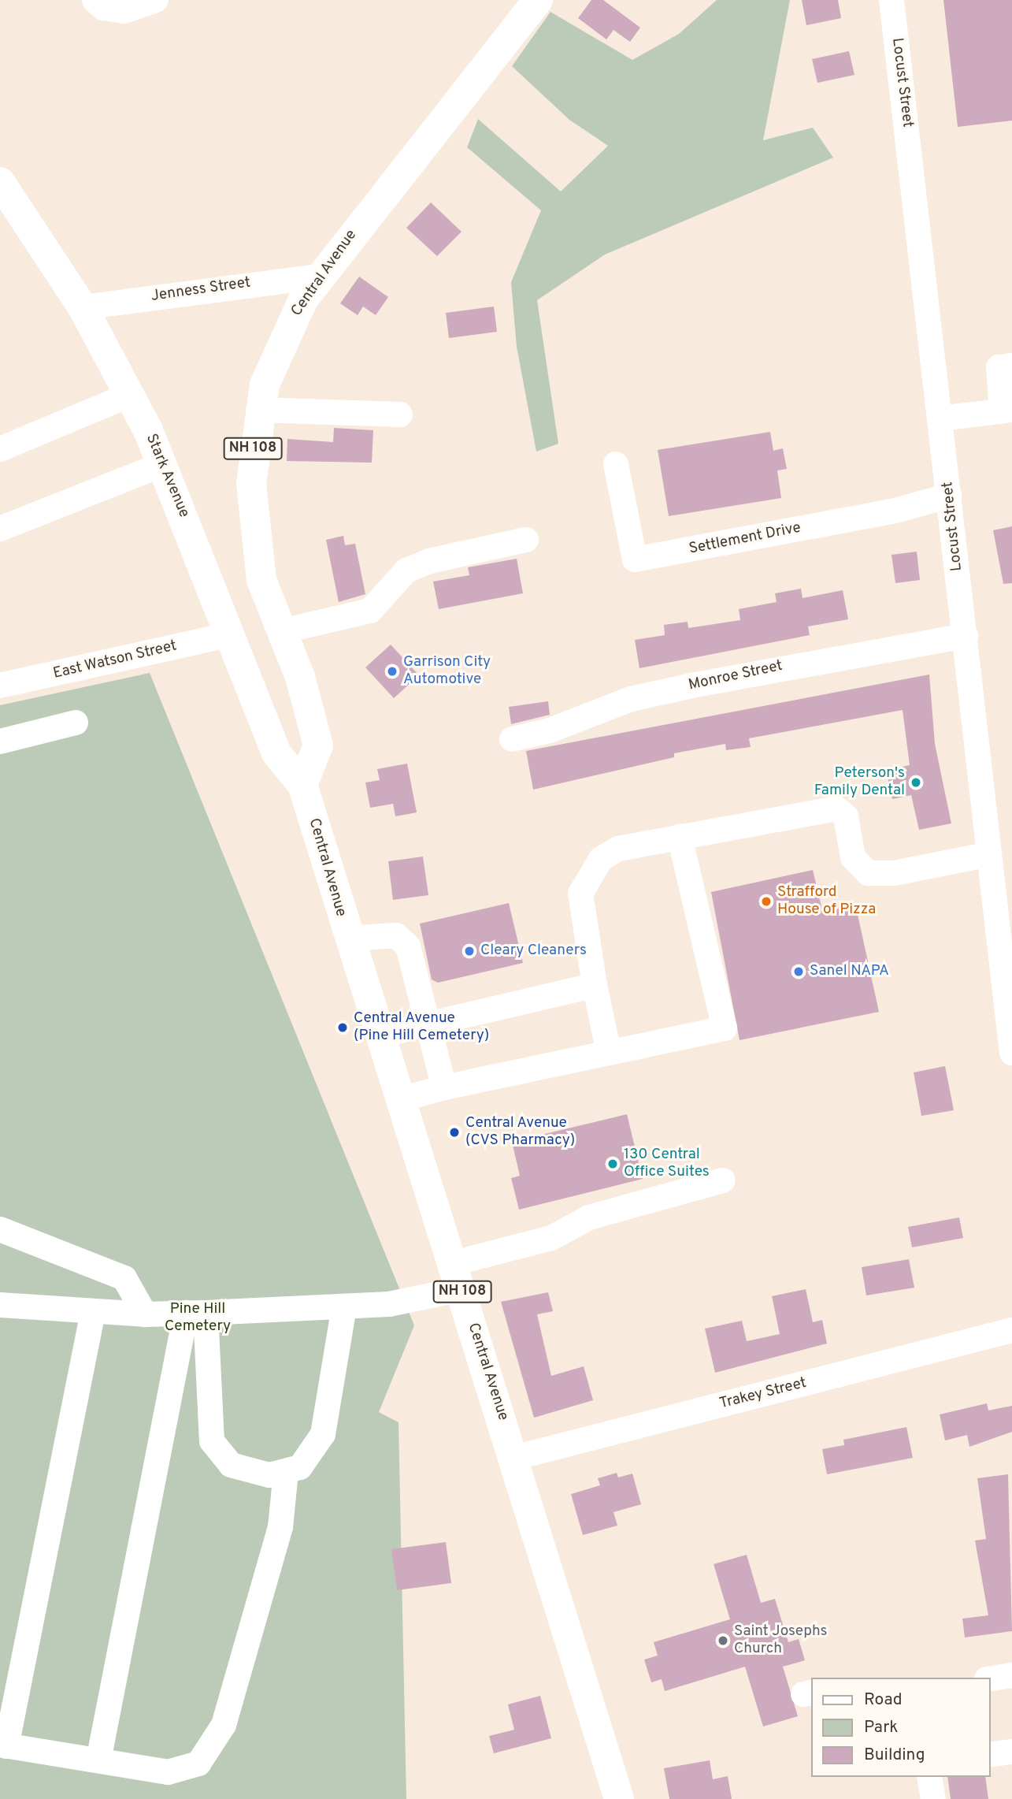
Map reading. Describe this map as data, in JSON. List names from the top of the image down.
{
  "streets": {
    "main road": ["Central Avenue", "NH 108", "Stark Avenue"],
    "street": [
      "Locust Street",
      "Jenness Street",
      "Settlement Drive",
      "East Watson Street",
      "Monroe Street",
      "Trakey Street"
    ]
  },
  "crossings": [
    ["Locust Street", "Settlement Drive"],
    ["Locust Street", "Monroe Street"],
    ["Central Avenue", "Jenness Street"],
    ["Central Avenue", "Stark Avenue"],
    ["Central Avenue", "Trakey Street"],
    ["Jenness Street", "Stark Avenue"],
    ["Stark Avenue", "East Watson Street"]
  ],
  "parks": ["Pine Hill Cemetery"],
  "places": [
    "Garrison City Automotive",
    "Peterson's Family Dental",
    "Strafford House of Pizza",
    "Cleary Cleaners",
    "Sanel NAPA",
    "Central Avenue (Pine Hill Cemetery)",
    "Central Avenue (CVS Pharmacy)",
    "130 Central Office Suites",
    "Saint Josephs Church"
  ],
  "legend": ["Road", "Park", "Building"]
}
